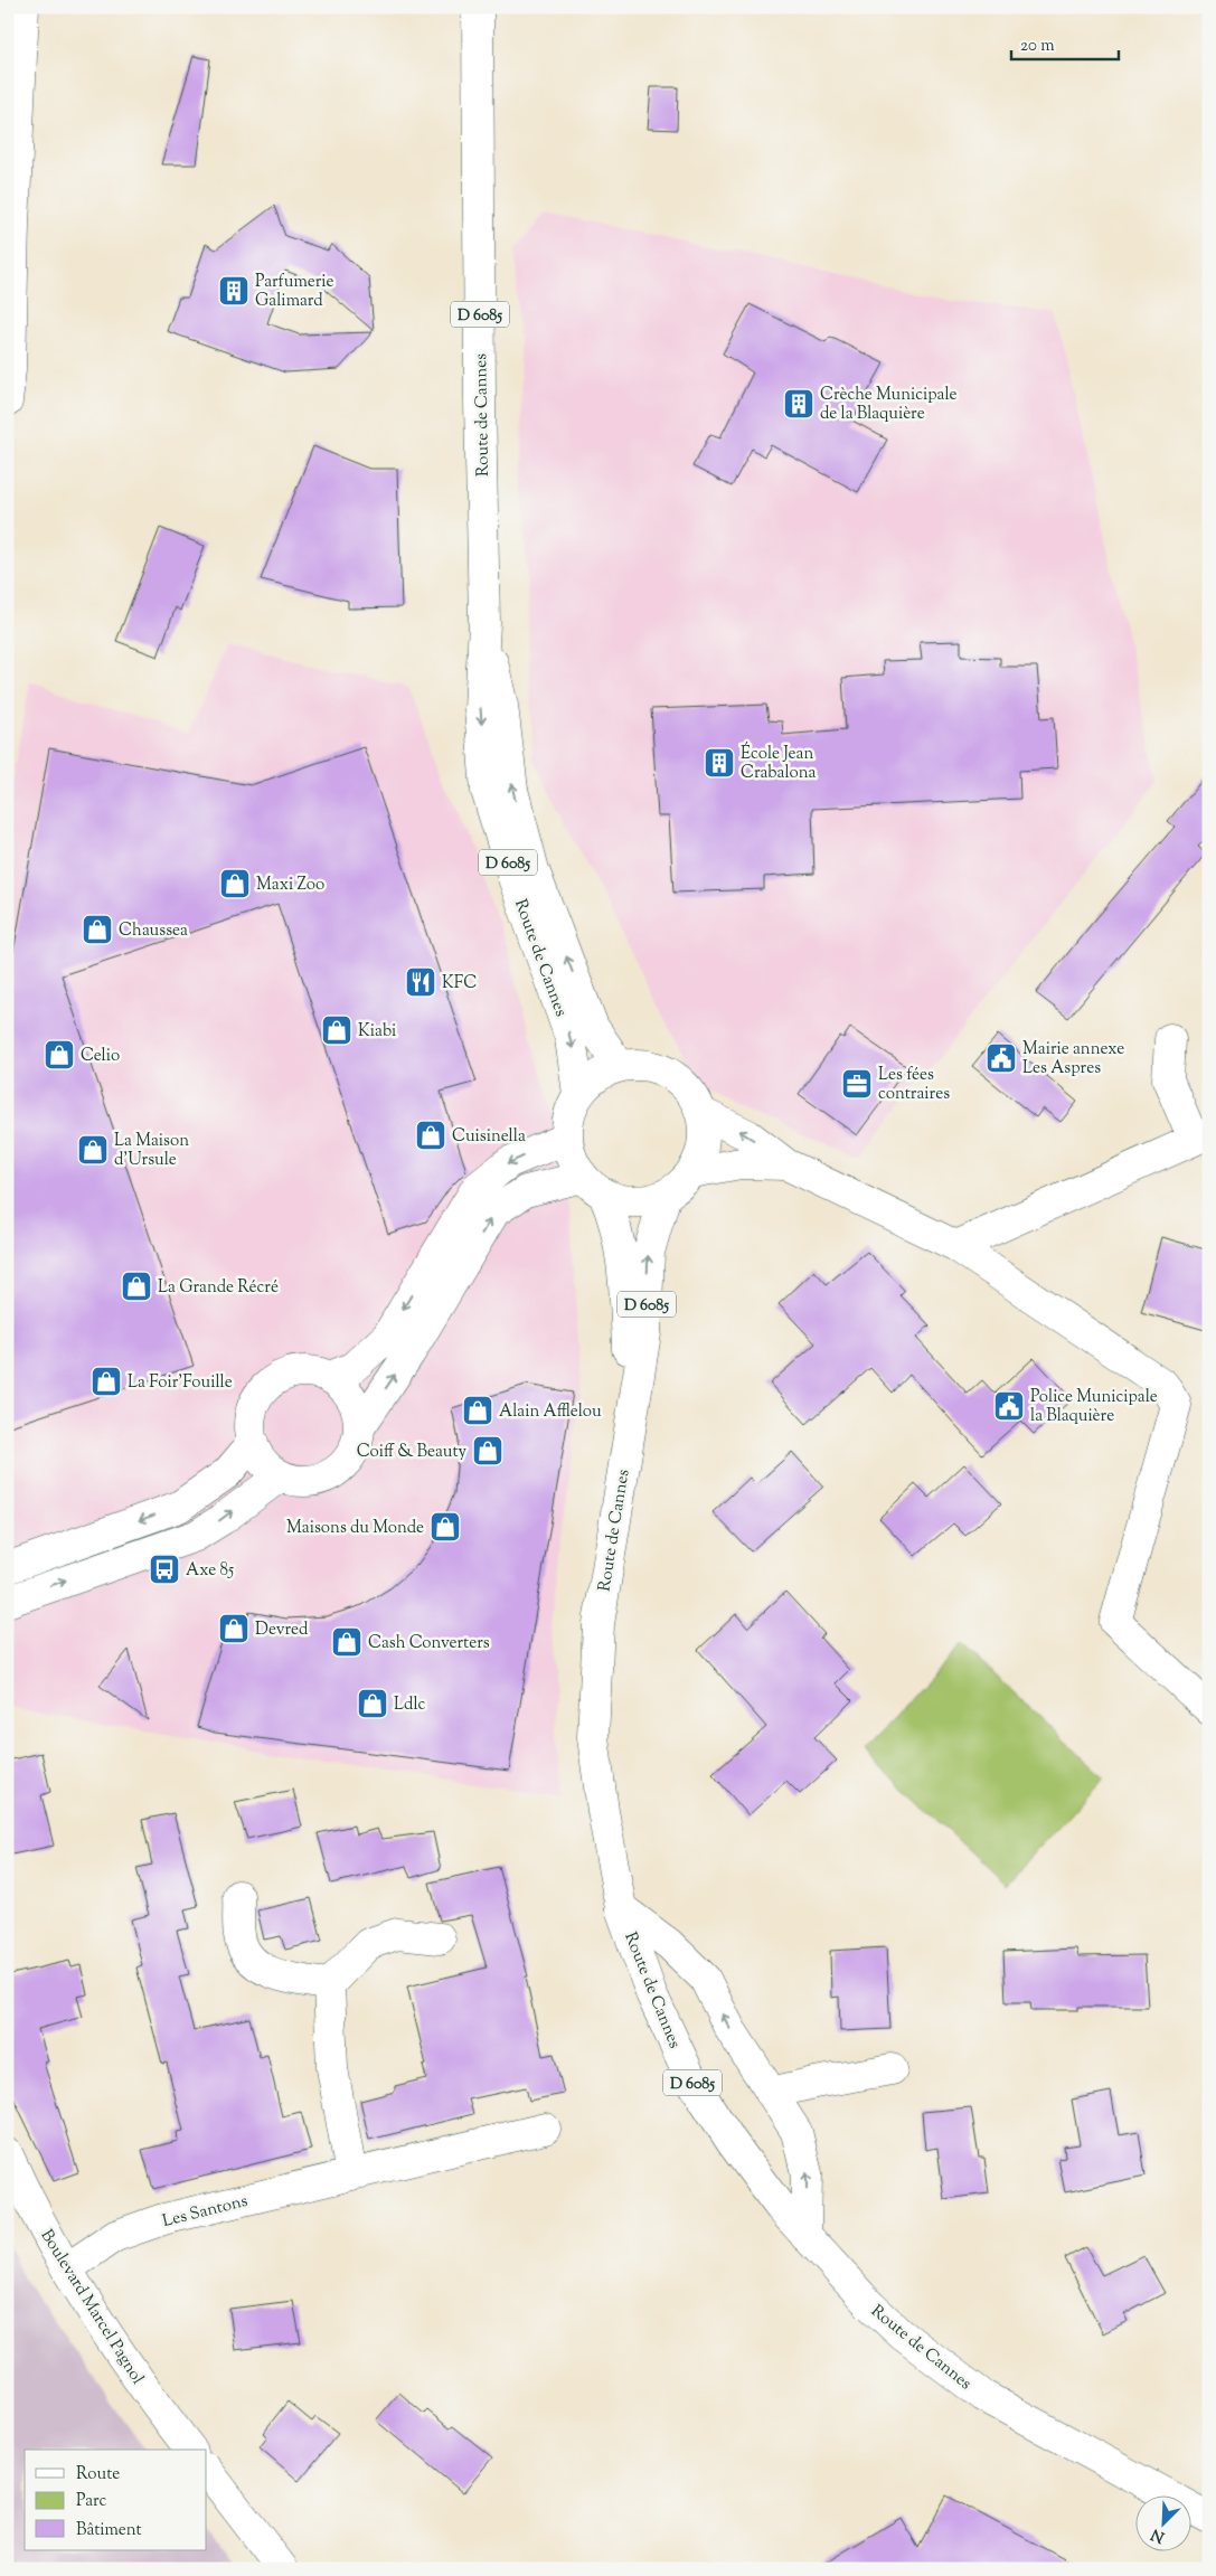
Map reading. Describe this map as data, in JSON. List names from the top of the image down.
{
  "streets": {
    "street": [
      "D 6085",
      "Route de Cannes",
      "Les Santons",
      "Boulevard Marcel Pagnol"
    ]
  },
  "crossings": [
    ["Les Santons", "Boulevard Marcel Pagnol"]
  ],
  "places": {
    "building": ["Parfumerie Galimard", "Crèche Municipale de la Blaquière", "École Jean Crabalona"],
    "shop": [
      "Maxi Zoo",
      "Chaussea",
      "Kiabi",
      "Celio",
      "Cuisinella",
      "La Maison d'Ursule",
      "La Grande Récré",
      "La Foir'Fouille",
      "Alain Afflelou",
      "Coiff & Beauty",
      "Maisons du Monde",
      "Devred",
      "Cash Converters",
      "Ldlc"
    ],
    "restaurant": ["KFC"],
    "public building": ["Mairie annexe Les Aspres", "Police Municipale la Blaquière"],
    "office": ["Les fées contraires"],
    "bus stop": ["Axe 85"]
  },
  "legend": ["Route", "Parc", "Bâtiment"],
  "scale_bar": "20 m",
  "north": "bottom left"
}
